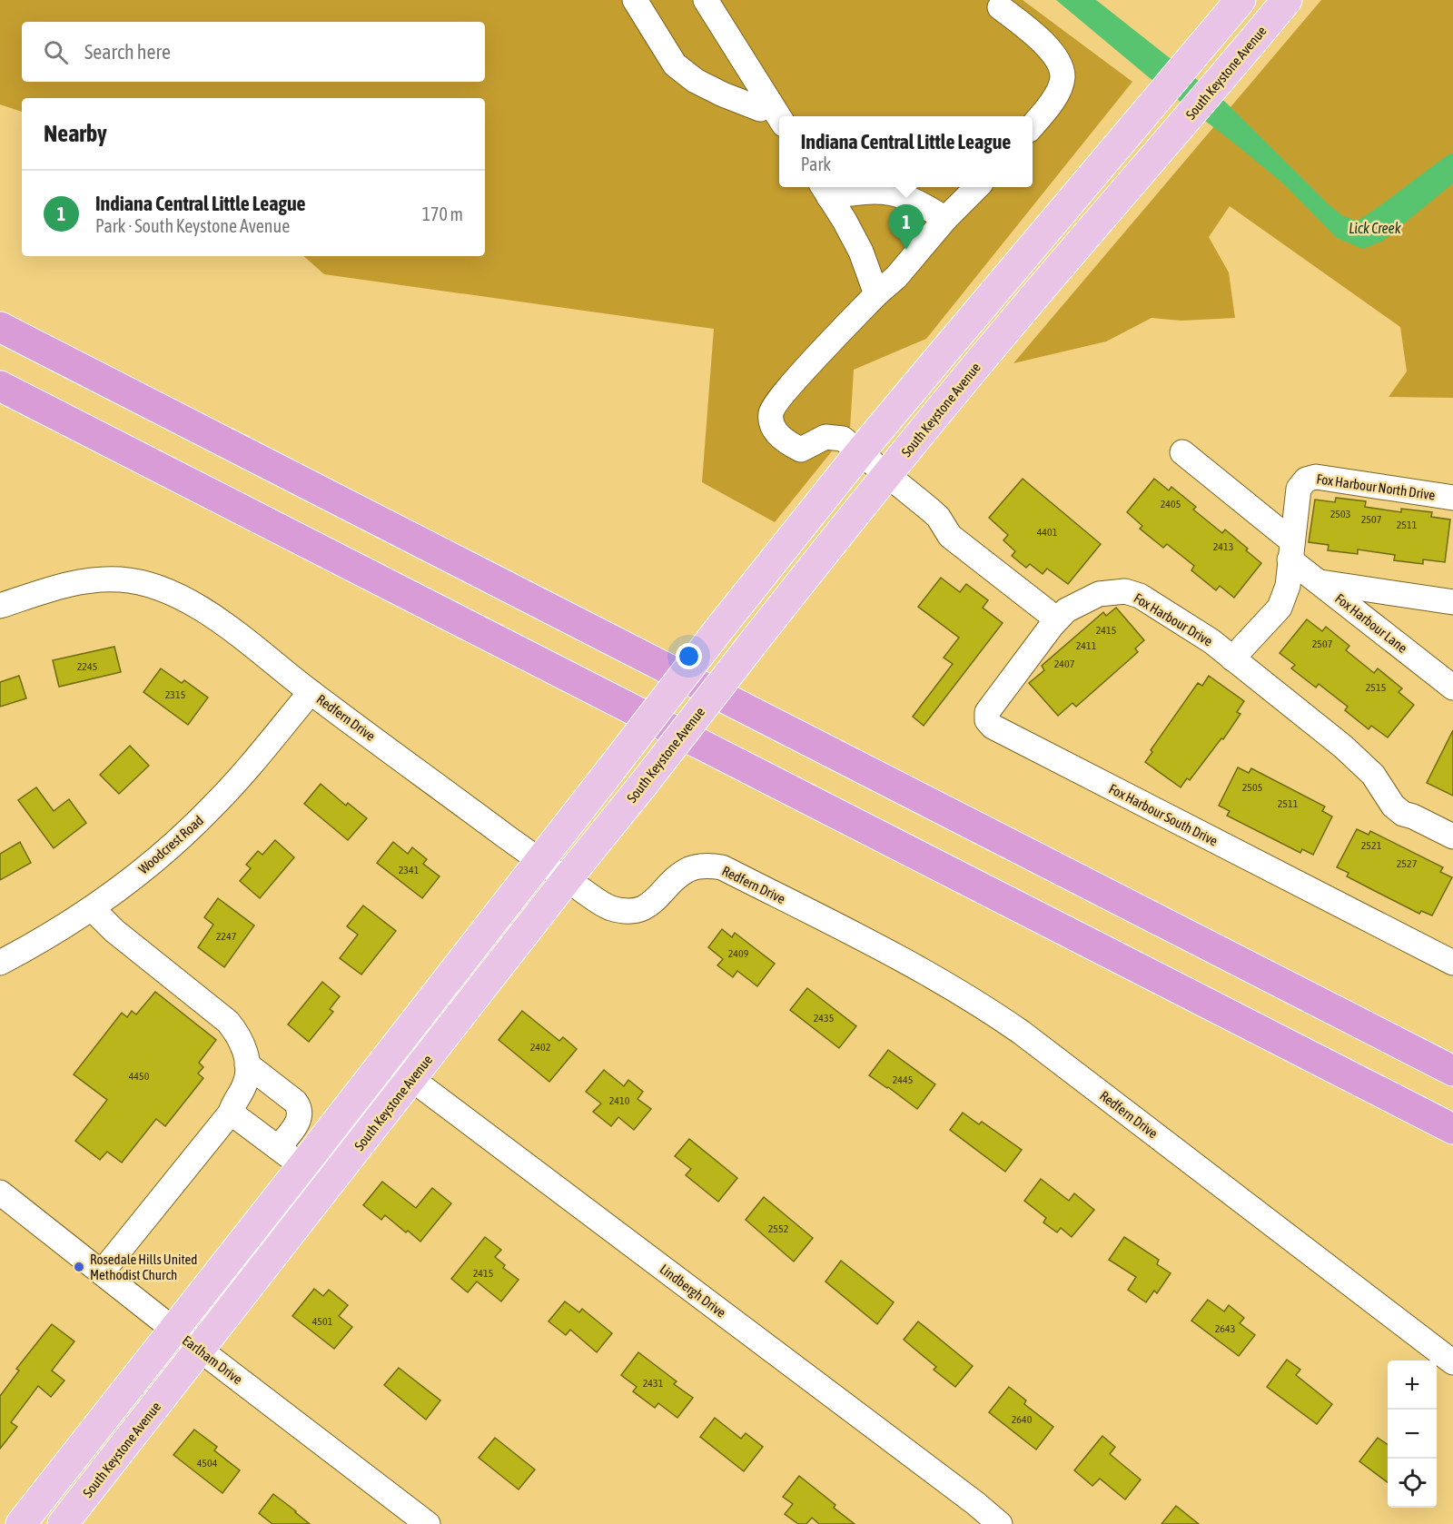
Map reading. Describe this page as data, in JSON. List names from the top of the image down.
{
  "streets": {
    "main road": ["South Keystone Avenue"],
    "street": [
      "Fox Harbour North Drive",
      "Fox Harbour Drive",
      "Fox Harbour Lane",
      "Redfern Drive",
      "Fox Harbour South Drive",
      "Woodcrest Road",
      "Lindbergh Drive",
      "Earlham Drive"
    ]
  },
  "crossings": [
    ["South Keystone Avenue", "Redfern Drive"],
    ["South Keystone Avenue", "Lindbergh Drive"],
    ["South Keystone Avenue", "Earlham Drive"],
    ["Fox Harbour North Drive", "Fox Harbour Drive"],
    ["Fox Harbour North Drive", "Fox Harbour Lane"],
    ["Fox Harbour Drive", "Fox Harbour South Drive"],
    ["Redfern Drive", "Woodcrest Road"]
  ],
  "water": ["Lick Creek"],
  "places": ["Rosedale Hills United Methodist Church"],
  "house_numbers": [
    "2405",
    "2503",
    "2507",
    "2511",
    "4401",
    "2413",
    "2415",
    "2507",
    "2411",
    "2407",
    "2245",
    "2515",
    "2315",
    "2505",
    "2511",
    "2521",
    "2527",
    "2341",
    "2247",
    "2409",
    "2435",
    "2402",
    "4450",
    "2445",
    "2410",
    "2552",
    "2415",
    "4501",
    "2643",
    "2431",
    "2640",
    "4504"
  ],
  "page": {
    "search": "Search here",
    "heading": "Nearby",
    "popup": ["Indiana Central Little League", "Park"],
    "list": [
      {
        "mark": "1",
        "name": "Indiana Central Little League",
        "note": "Park · South Keystone Avenue",
        "value": "170 m"
      }
    ],
    "pins": "1",
    "map_buttons": ["+", "−"]
  }
}
